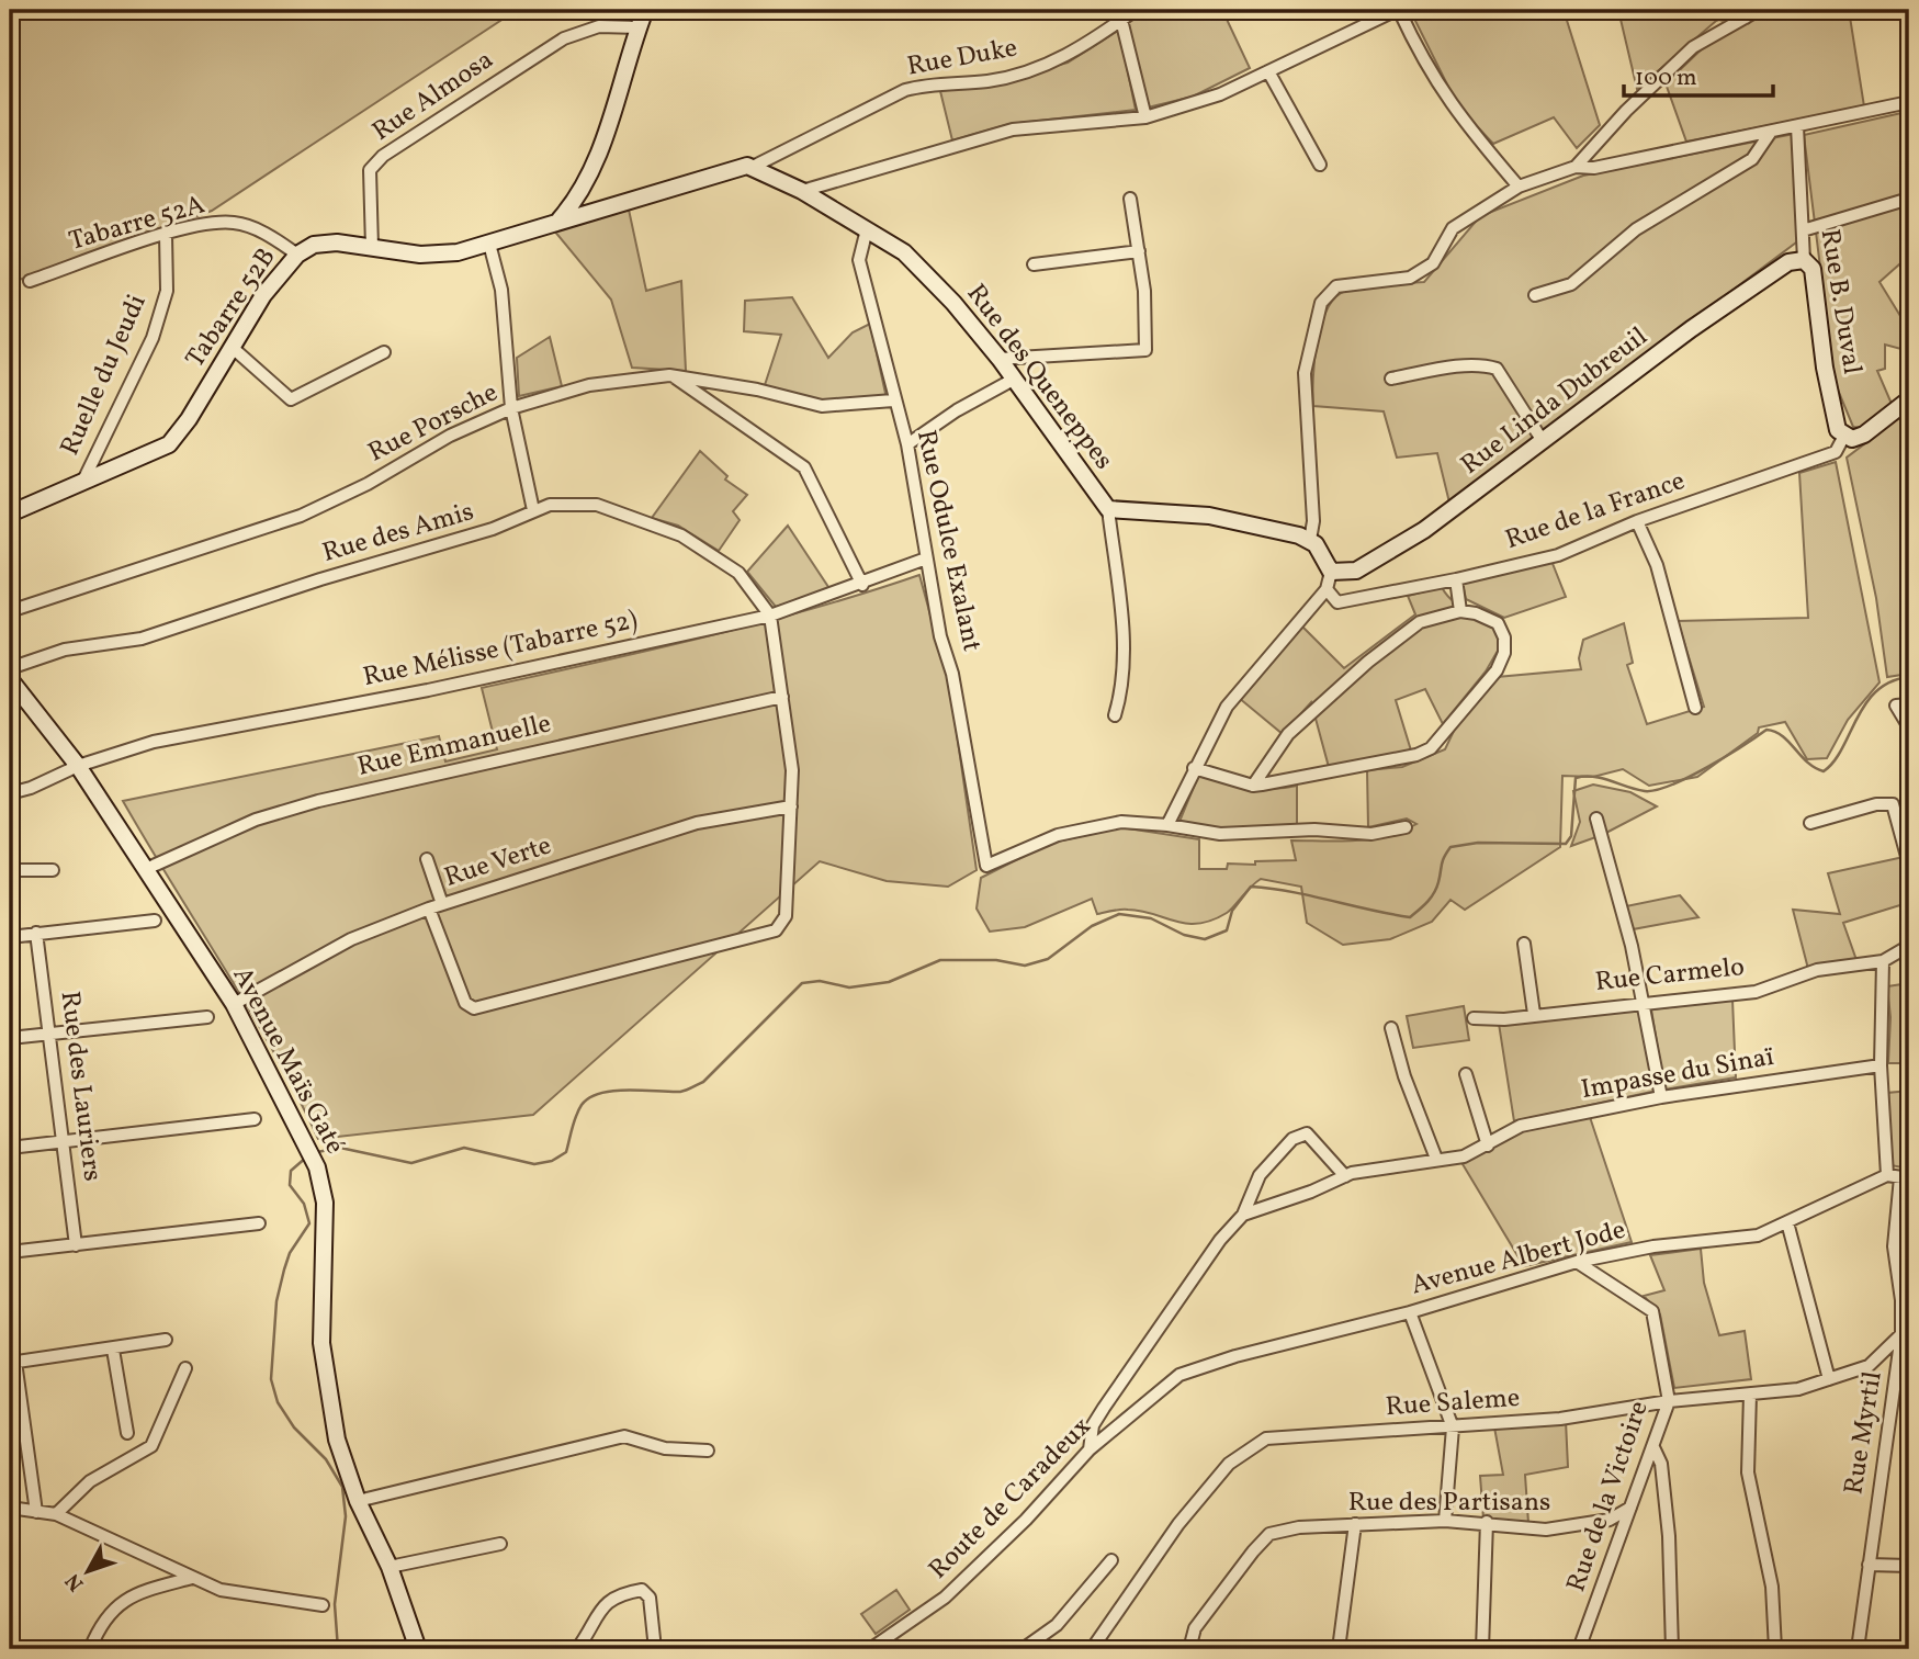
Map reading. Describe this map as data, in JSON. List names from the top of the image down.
{
  "streets": {
    "street": [
      "Rue Duke",
      "Rue Almosa",
      "Tabarre 52A",
      "Rue B. Duval",
      "Tabarre 52B",
      "Ruelle du Jeudi",
      "Rue des Queneppes",
      "Rue Linda Dubreuil",
      "Rue Porsche",
      "Rue de la France",
      "Rue des Amis",
      "Rue Odulce Exalant",
      "Rue Mélisse (Tabarre 52)",
      "Rue Emmanuelle",
      "Rue Verte",
      "Rue Carmelo",
      "Avenue Maïs Gaté",
      "Impasse du Sinaï",
      "Rue des Lauriers",
      "Avenue Albert Jode",
      "Rue Saleme",
      "Rue Myrtil",
      "Rue de la Victoire",
      "Route de Caradeux",
      "Rue des Partisans"
    ]
  },
  "crossings": [
    ["Rue Duke", "Tabarre 52B"],
    ["Rue Duke", "Rue des Queneppes"],
    ["Rue Almosa", "Tabarre 52B"],
    ["Tabarre 52A", "Tabarre 52B"],
    ["Tabarre 52A", "Ruelle du Jeudi"],
    ["Rue B. Duval", "Rue Linda Dubreuil"],
    ["Rue B. Duval", "Rue de la France"],
    ["Tabarre 52B", "Ruelle du Jeudi"],
    ["Tabarre 52B", "Rue des Queneppes"],
    ["Rue des Queneppes", "Rue Odulce Exalant"],
    ["Rue Porsche", "Rue Odulce Exalant"],
    ["Rue des Amis", "Rue Mélisse (Tabarre 52)"],
    ["Rue Odulce Exalant", "Rue Mélisse (Tabarre 52)"],
    ["Rue Mélisse (Tabarre 52)", "Avenue Maïs Gaté"],
    ["Rue Emmanuelle", "Avenue Maïs Gaté"],
    ["Rue Verte", "Avenue Maïs Gaté"],
    ["Avenue Albert Jode", "Rue de la Victoire"],
    ["Avenue Albert Jode", "Route de Caradeux"],
    ["Rue Saleme", "Rue Myrtil"],
    ["Rue Saleme", "Rue de la Victoire"],
    ["Rue de la Victoire", "Rue des Partisans"]
  ],
  "scale_bar": "100 m",
  "north": "bottom left"
}
